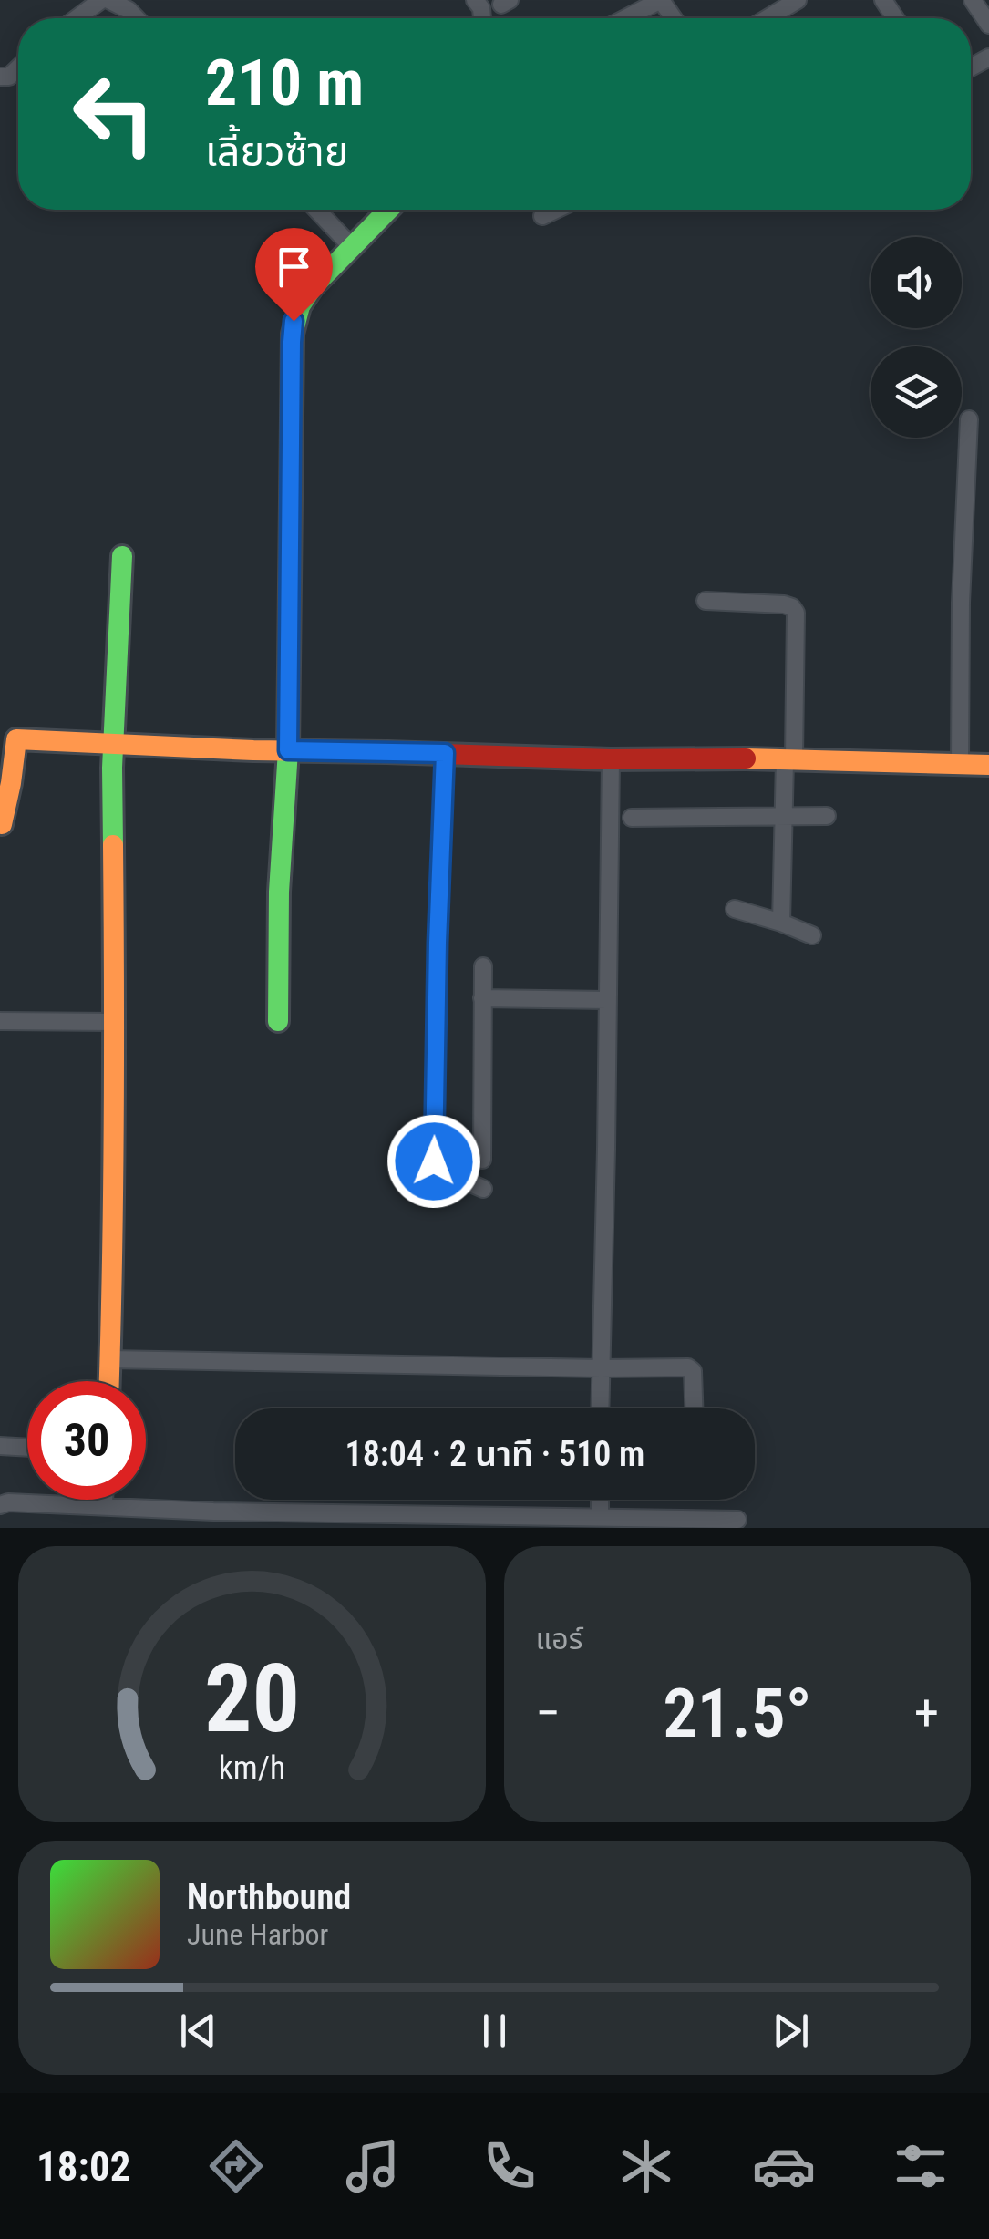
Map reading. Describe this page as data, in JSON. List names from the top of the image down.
{
  "page": {
    "turn": ["210 m", "เลี้ยวซ้าย"],
    "limit": "30",
    "trip": "18:04 · 2 นาที · 510 m",
    "tile": "แอร์",
    "heat": ["−", "21.5°", "+"],
    "song": ["Northbound", "June Harbor"],
    "tabs": "18:02",
    "gauge": ["20", "km/h"]
  }
}
